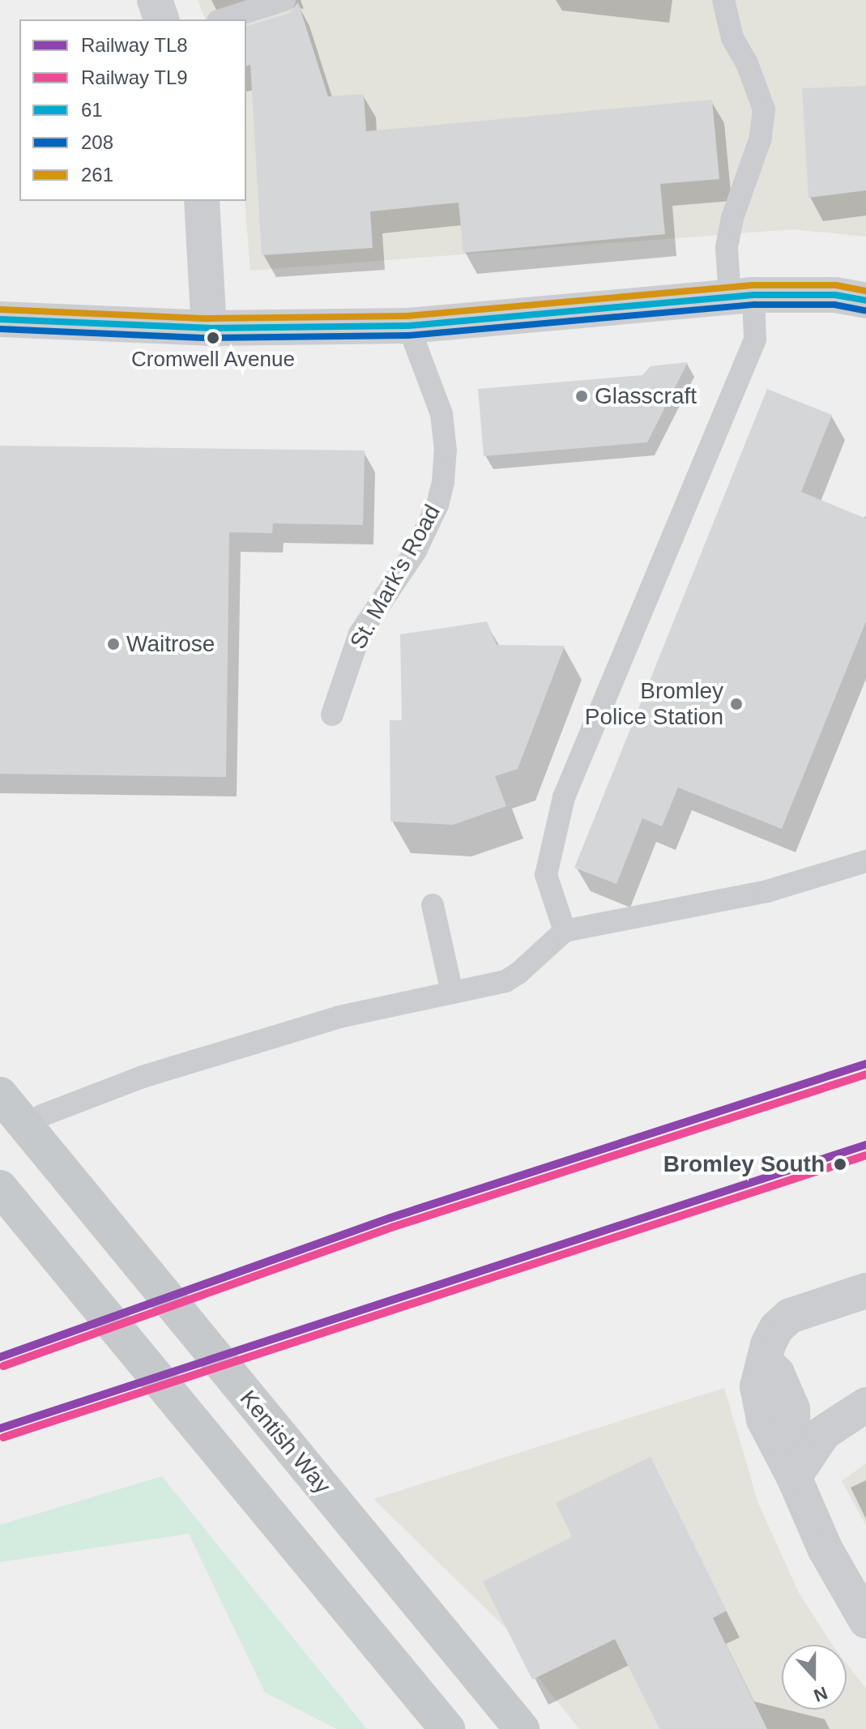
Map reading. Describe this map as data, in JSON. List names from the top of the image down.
{
  "streets": {
    "main road": ["Kentish Way"],
    "lane": ["St. Mark's Road"]
  },
  "places": [
    "Cromwell Avenue",
    "Glasscraft",
    "Waitrose",
    "Bromley Police Station",
    "Bromley South"
  ],
  "lines": [
    "transit line 261",
    "transit line 61",
    "transit line 208",
    "rail line TL8",
    "rail line TL9"
  ],
  "legend": [
    "Railway TL8",
    "Railway TL9",
    "61",
    "208",
    "261"
  ],
  "north": "bottom"
}
